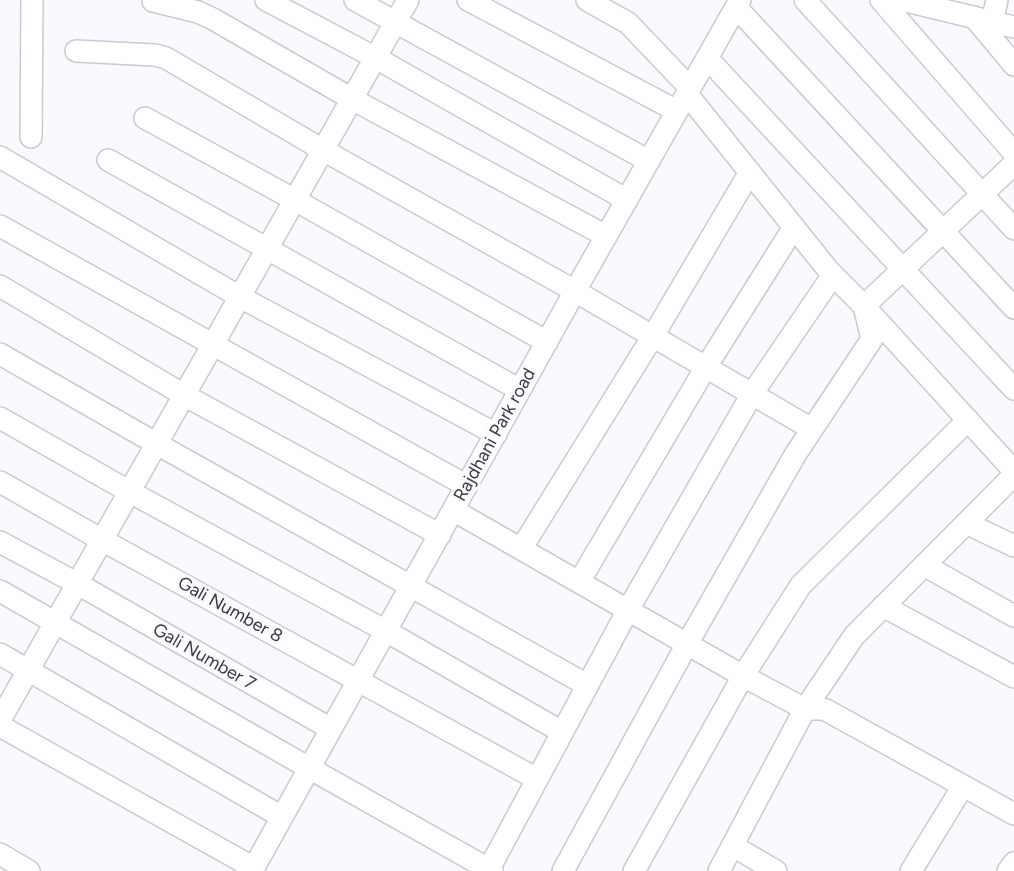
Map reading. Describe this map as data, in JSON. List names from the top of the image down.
{
  "streets": {
    "street": ["Rajdhani Park road", "Gali Number 8", "Gali Number 7"]
  },
  "crossings": [
    ["Rajdhani Park road", "Gali Number 8"],
    ["Rajdhani Park road", "Gali Number 7"]
  ]
}
